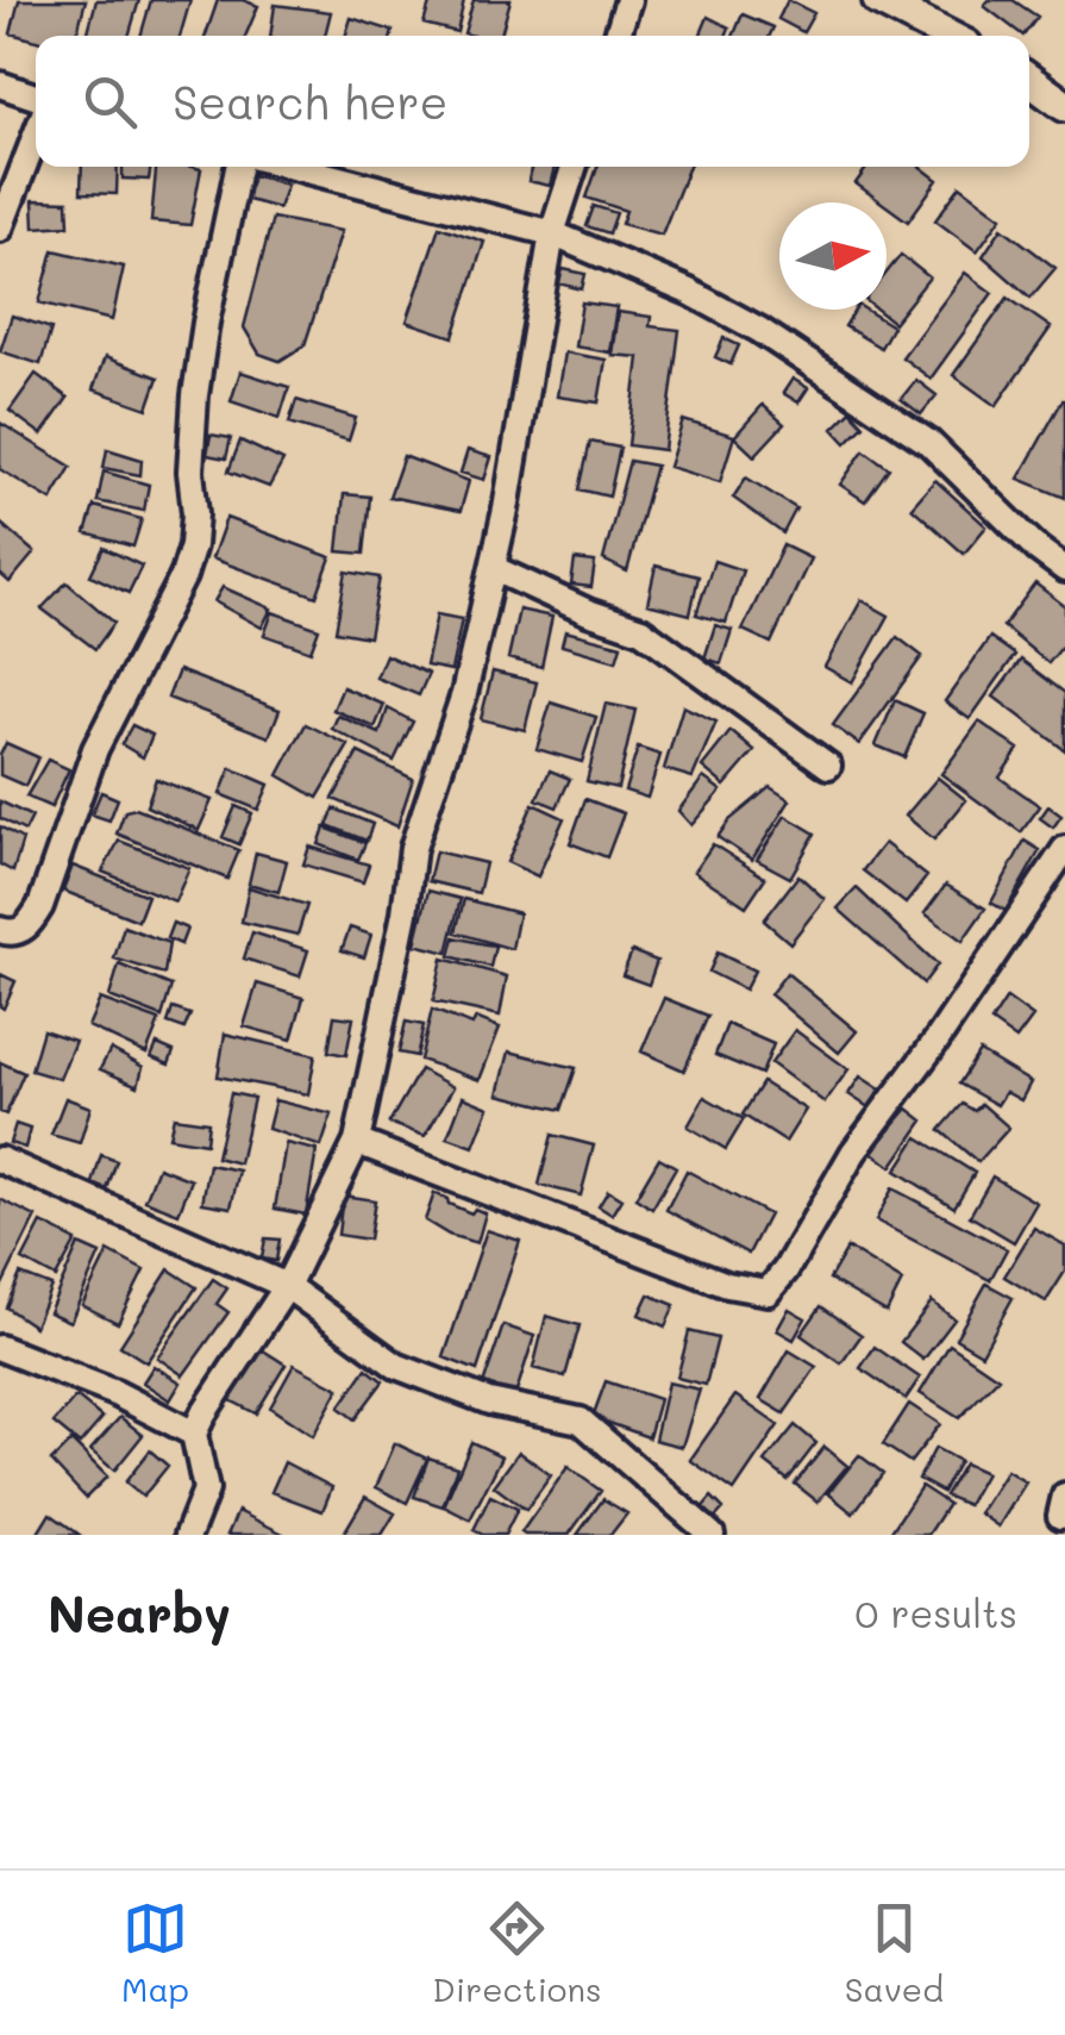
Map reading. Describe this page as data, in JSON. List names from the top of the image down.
{
  "north": "right",
  "page": {
    "search": "Search here",
    "heading": ["Nearby", "0 results"],
    "nav": ["Map", "Directions", "Saved"]
  }
}
